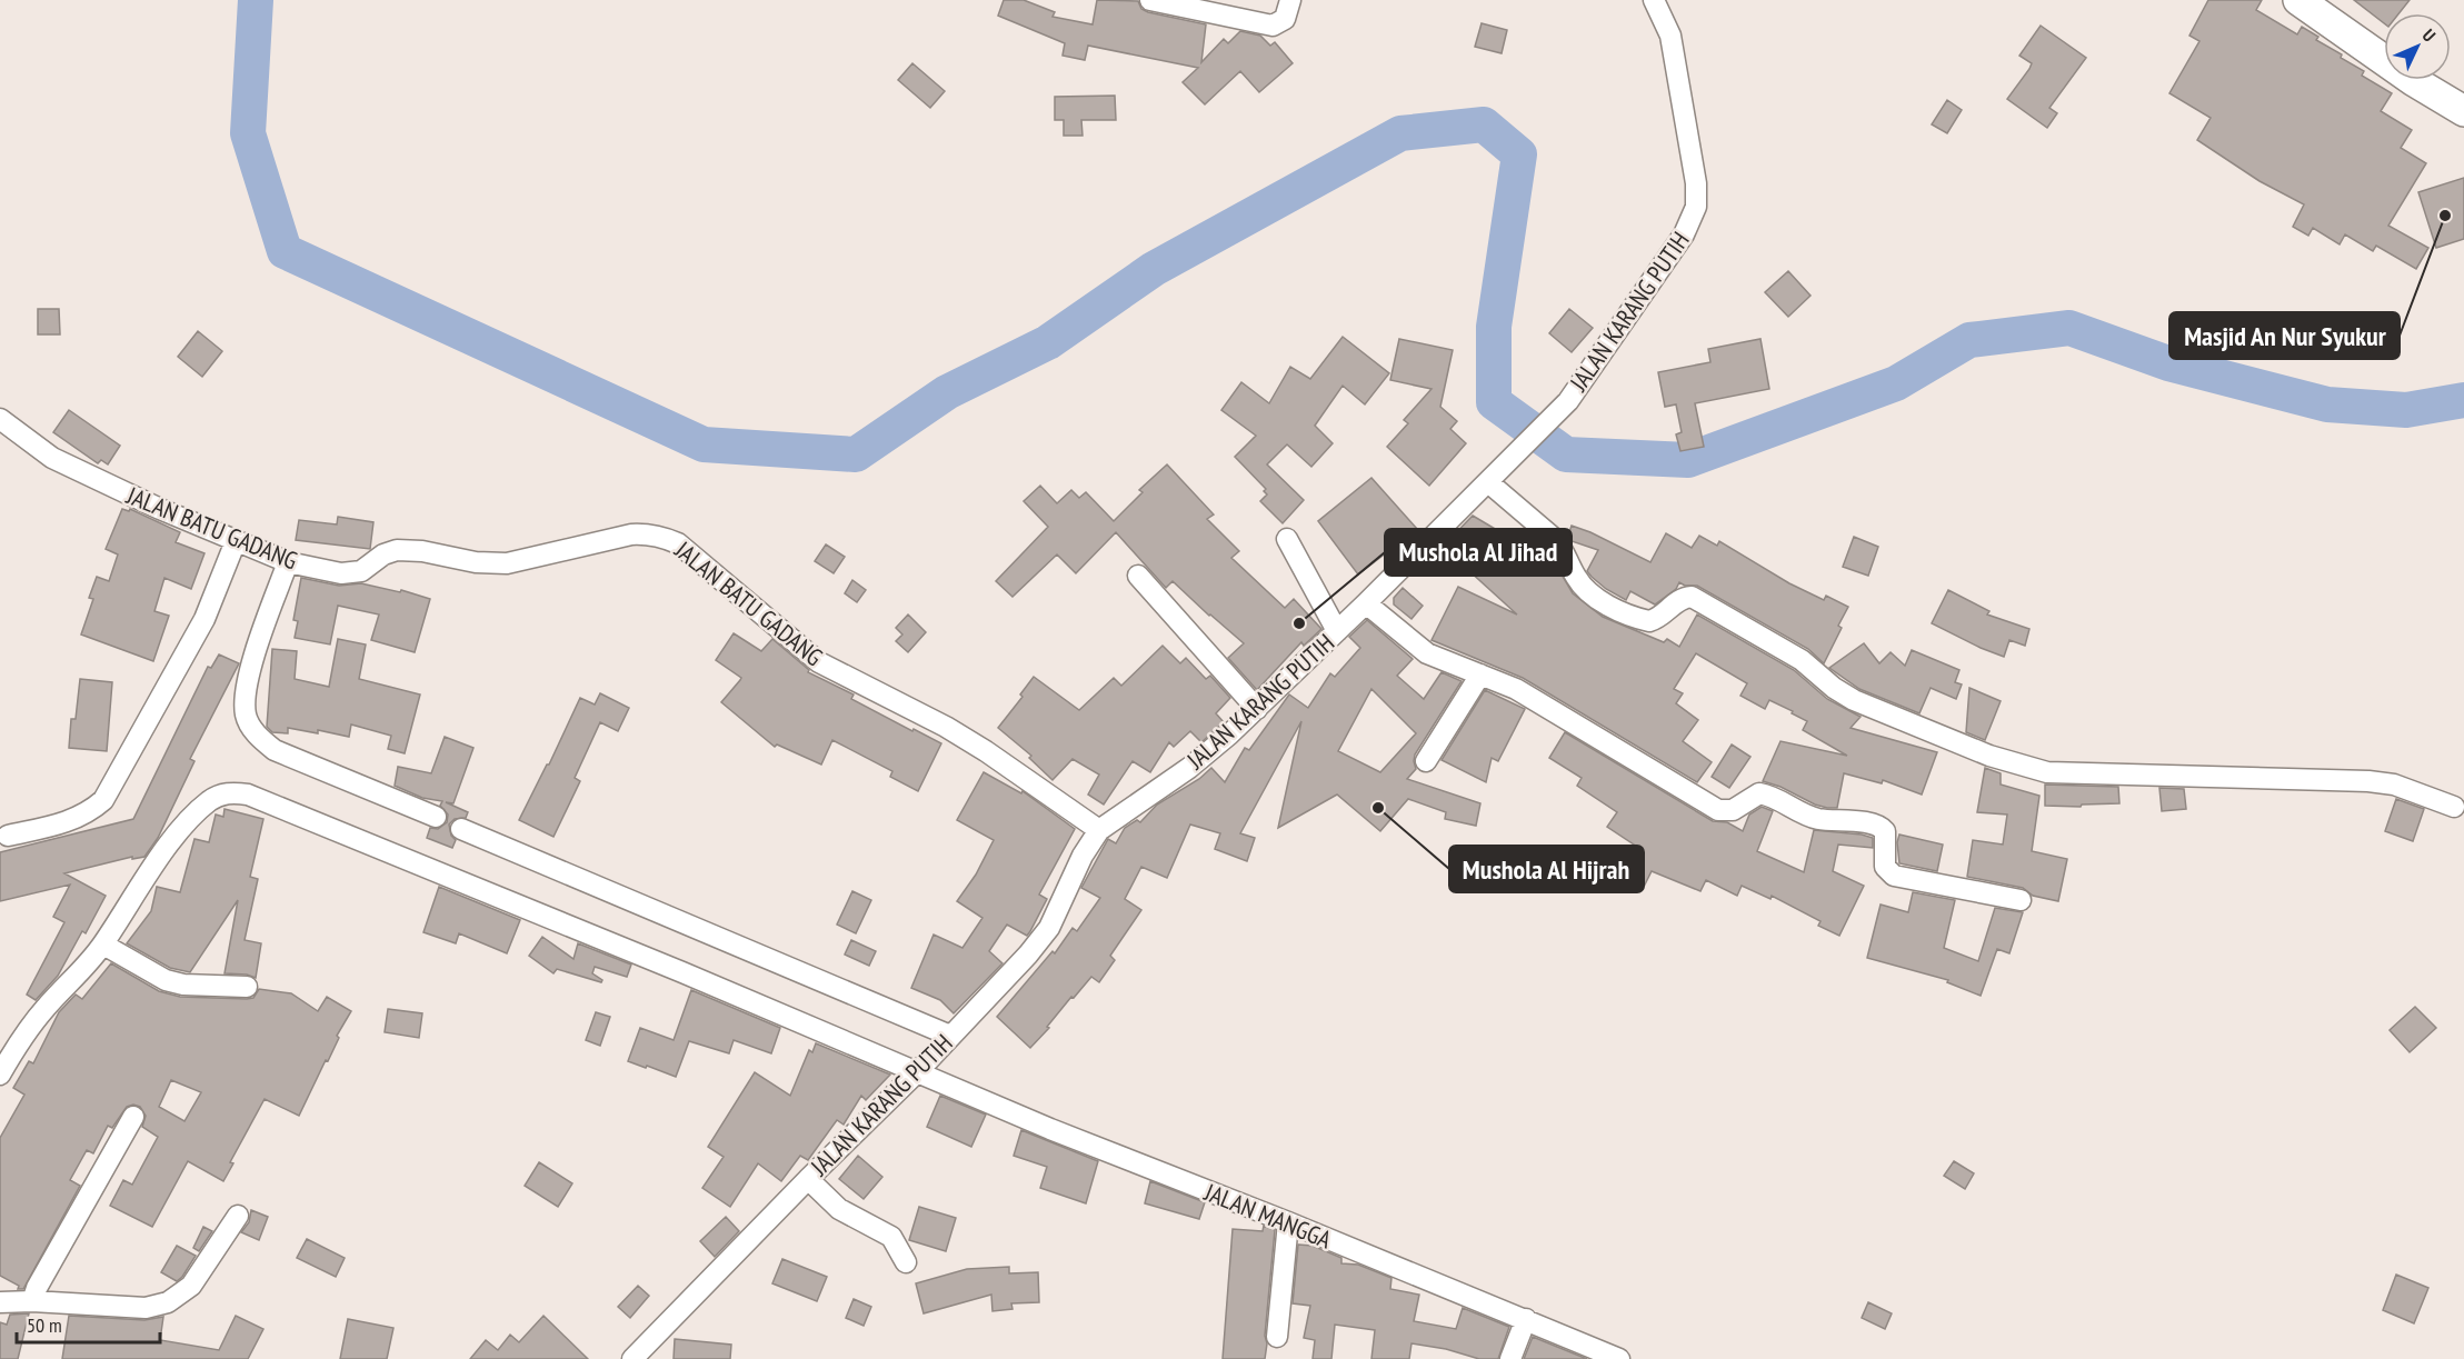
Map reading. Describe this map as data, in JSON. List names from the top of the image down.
{
  "streets": {
    "street": ["JALAN KARANG PUTIH", "JALAN BATU GADANG", "JALAN MANGGA"]
  },
  "crossings": [
    ["JALAN KARANG PUTIH", "JALAN BATU GADANG"],
    ["JALAN KARANG PUTIH", "JALAN MANGGA"]
  ],
  "places": ["Masjid An Nur Syukur", "Mushola Al Jihad", "Mushola Al Hijrah"],
  "scale_bar": "50 m",
  "north": "top right"
}
